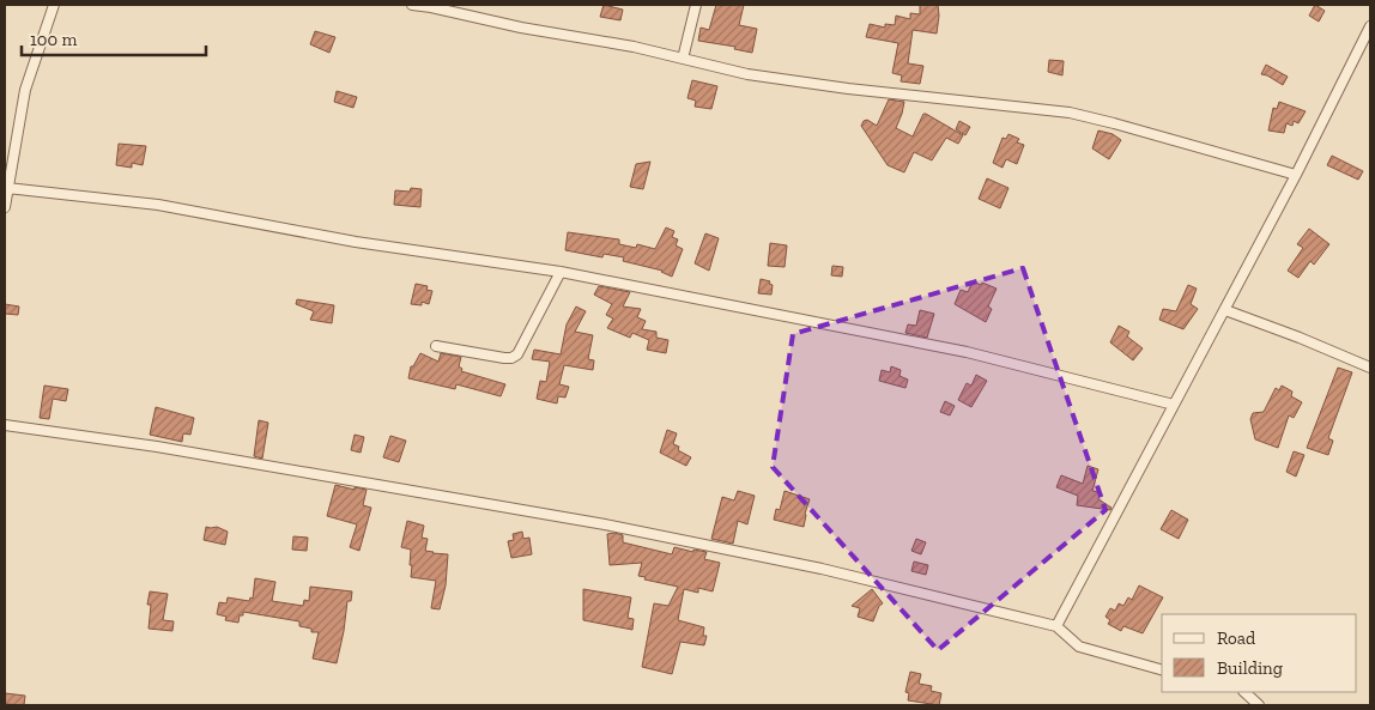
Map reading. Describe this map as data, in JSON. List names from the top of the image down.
{
  "legend": ["Road", "Building"],
  "scale_bar": "100 m"
}
